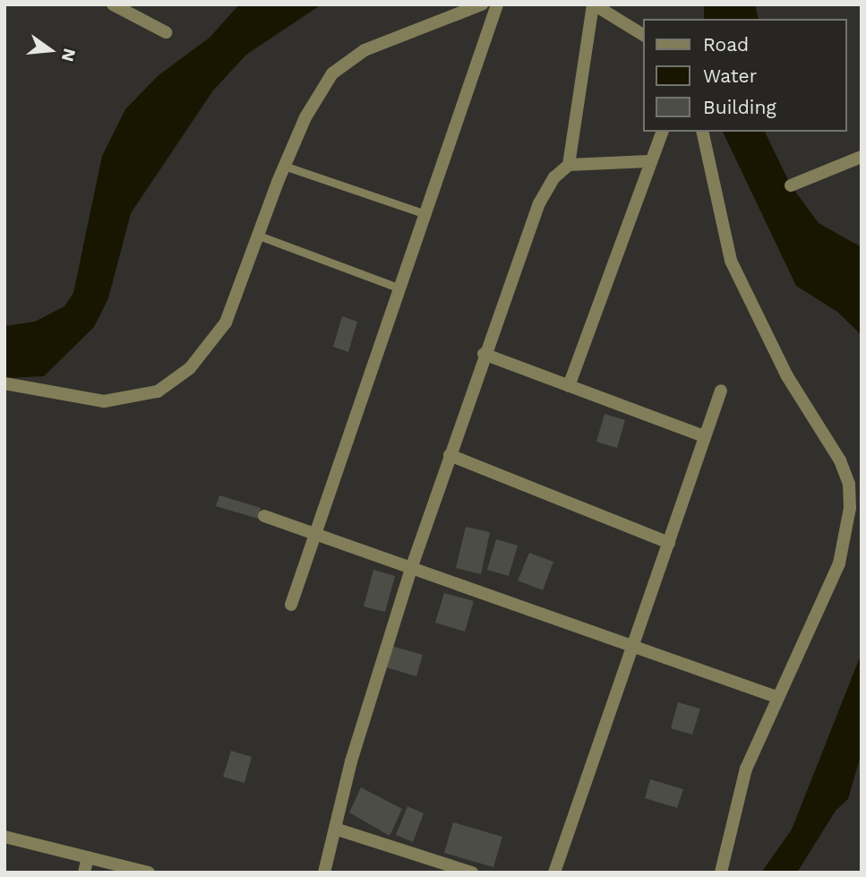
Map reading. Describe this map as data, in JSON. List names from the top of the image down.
{
  "legend": ["Road", "Water", "Building"],
  "north": "right"
}
